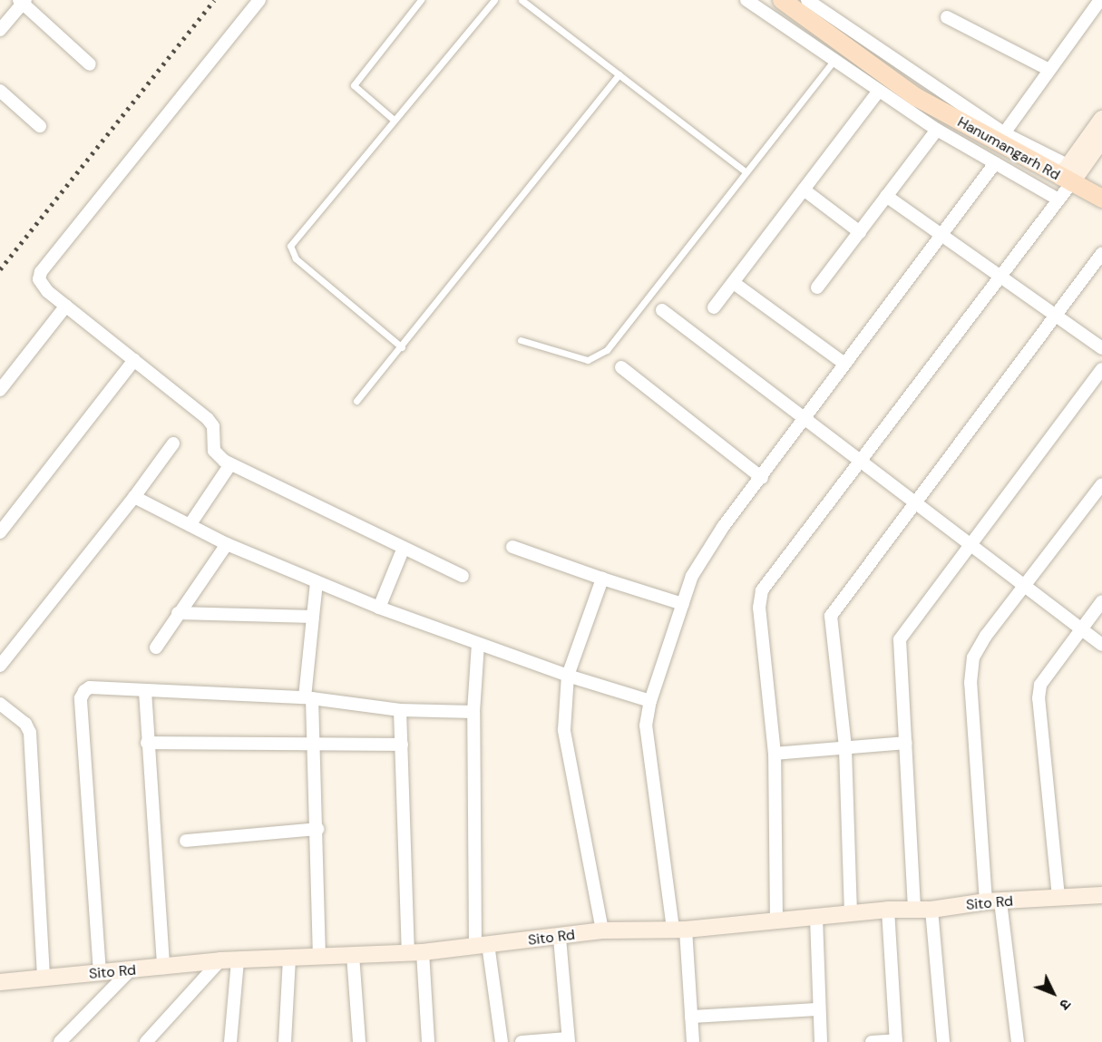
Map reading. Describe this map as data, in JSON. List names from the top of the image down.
{
  "streets": {
    "main road": ["Hanumangarh Rd", "Sito Rd"]
  },
  "north": "bottom right"
}
